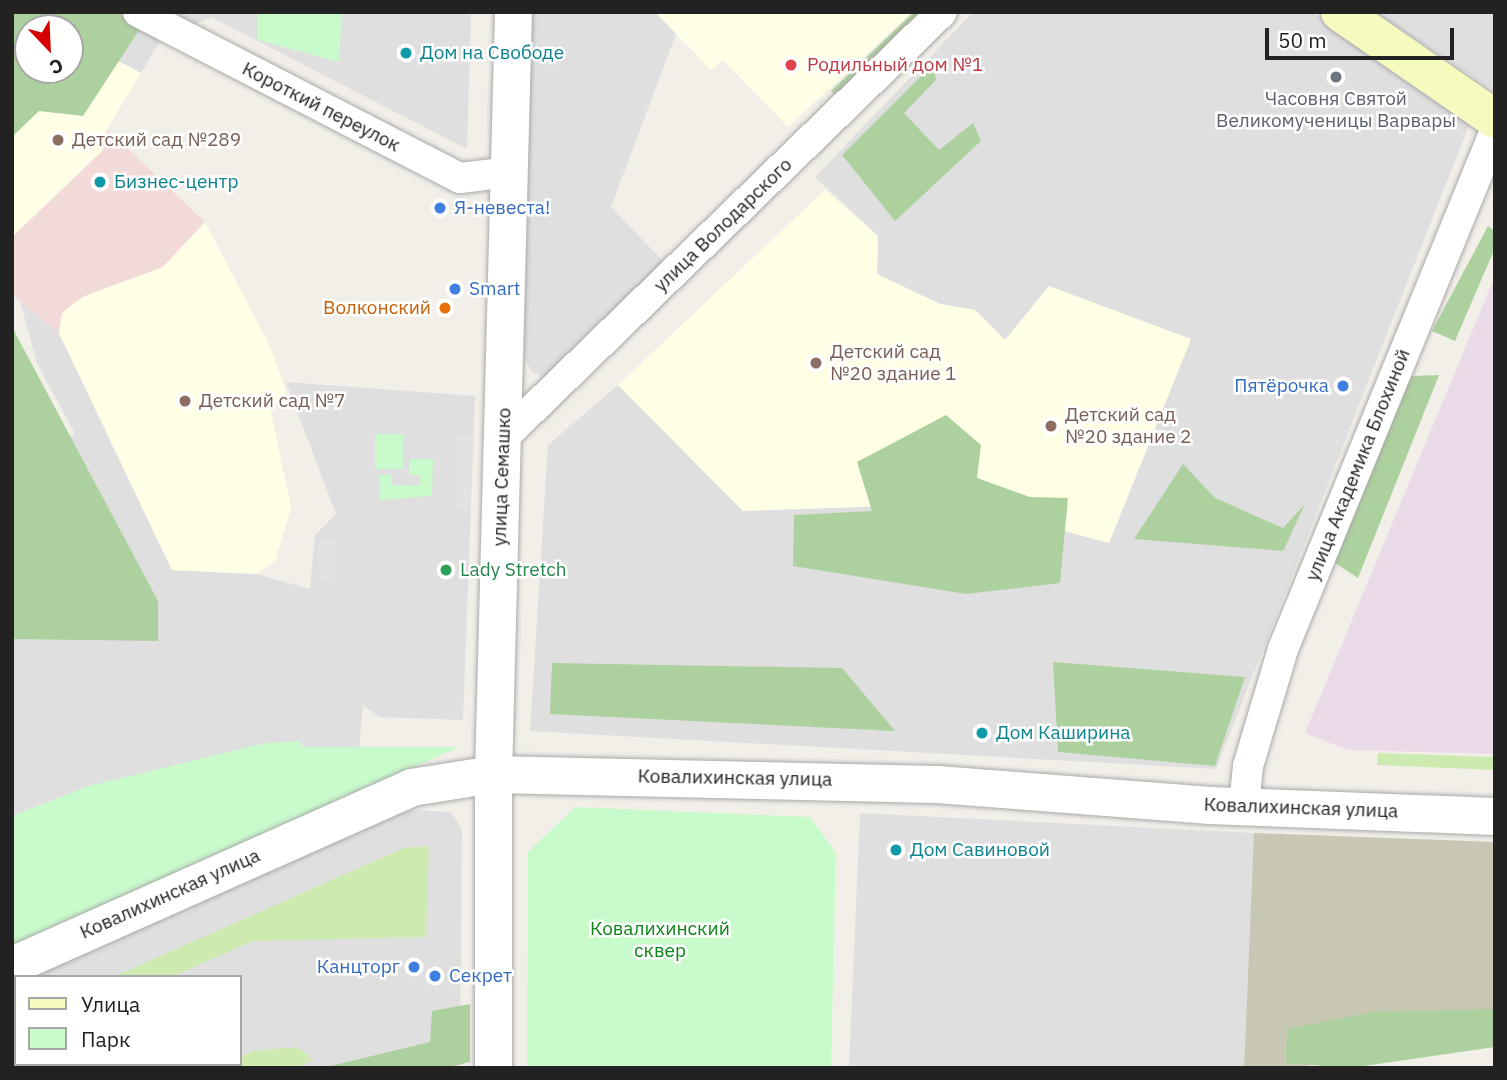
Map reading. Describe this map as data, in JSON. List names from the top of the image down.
{
  "streets": {
    "street": [
      "Короткий переулок",
      "улица Володарского",
      "улица Академика Блохиной",
      "улица Семашко",
      "Ковалихинская улица"
    ]
  },
  "crossings": [
    ["Короткий переулок", "улица Семашко"],
    ["улица Володарского", "улица Семашко"],
    ["улица Академика Блохиной", "Ковалихинская улица"],
    ["улица Семашко", "Ковалихинская улица"]
  ],
  "parks": ["Ковалихинский сквер"],
  "places": [
    "Дом на Свободе",
    "Родильный дом №1",
    "Часовня Святой Великомученицы Варвары",
    "Детский сад №289",
    "Бизнес-центр",
    "Я-невеста!",
    "Smart",
    "Волконский",
    "Детский сад №20 здание 1",
    "Пятёрочка",
    "Детский сад №7",
    "Детский сад №20 здание 2",
    "Lady Stretch",
    "Дом Каширина",
    "Дом Савиновой",
    "Канцторг",
    "Секрет"
  ],
  "legend": ["Улица", "Парк"],
  "scale_bar": "50 m",
  "north": "bottom right"
}
